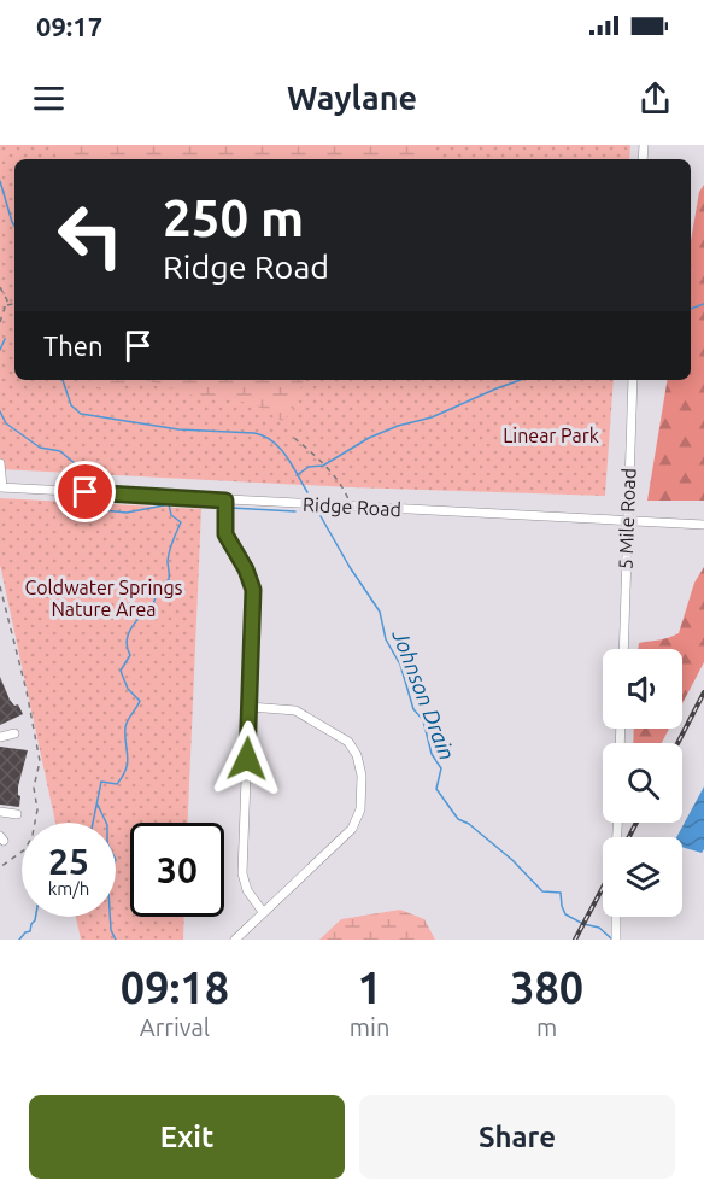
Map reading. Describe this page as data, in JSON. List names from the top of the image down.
{
  "streets": {
    "street": ["Ridge Road", "5 Mile Road"]
  },
  "crossings": [
    ["Ridge Road", "5 Mile Road"]
  ],
  "water": ["Johnson Drain"],
  "parks": ["Linear Park", "Coldwater Springs Nature Area"],
  "page": {
    "status": "09:17",
    "header": "Waylane",
    "turn": ["250 m", "Ridge Road"],
    "then": "Then",
    "speed": "25 km/h",
    "limit": "30",
    "eta": [
      "09:18",
      "Arrival",
      "1",
      "min",
      "380",
      "m"
    ],
    "buttons": ["Exit", "Share"]
  }
}
